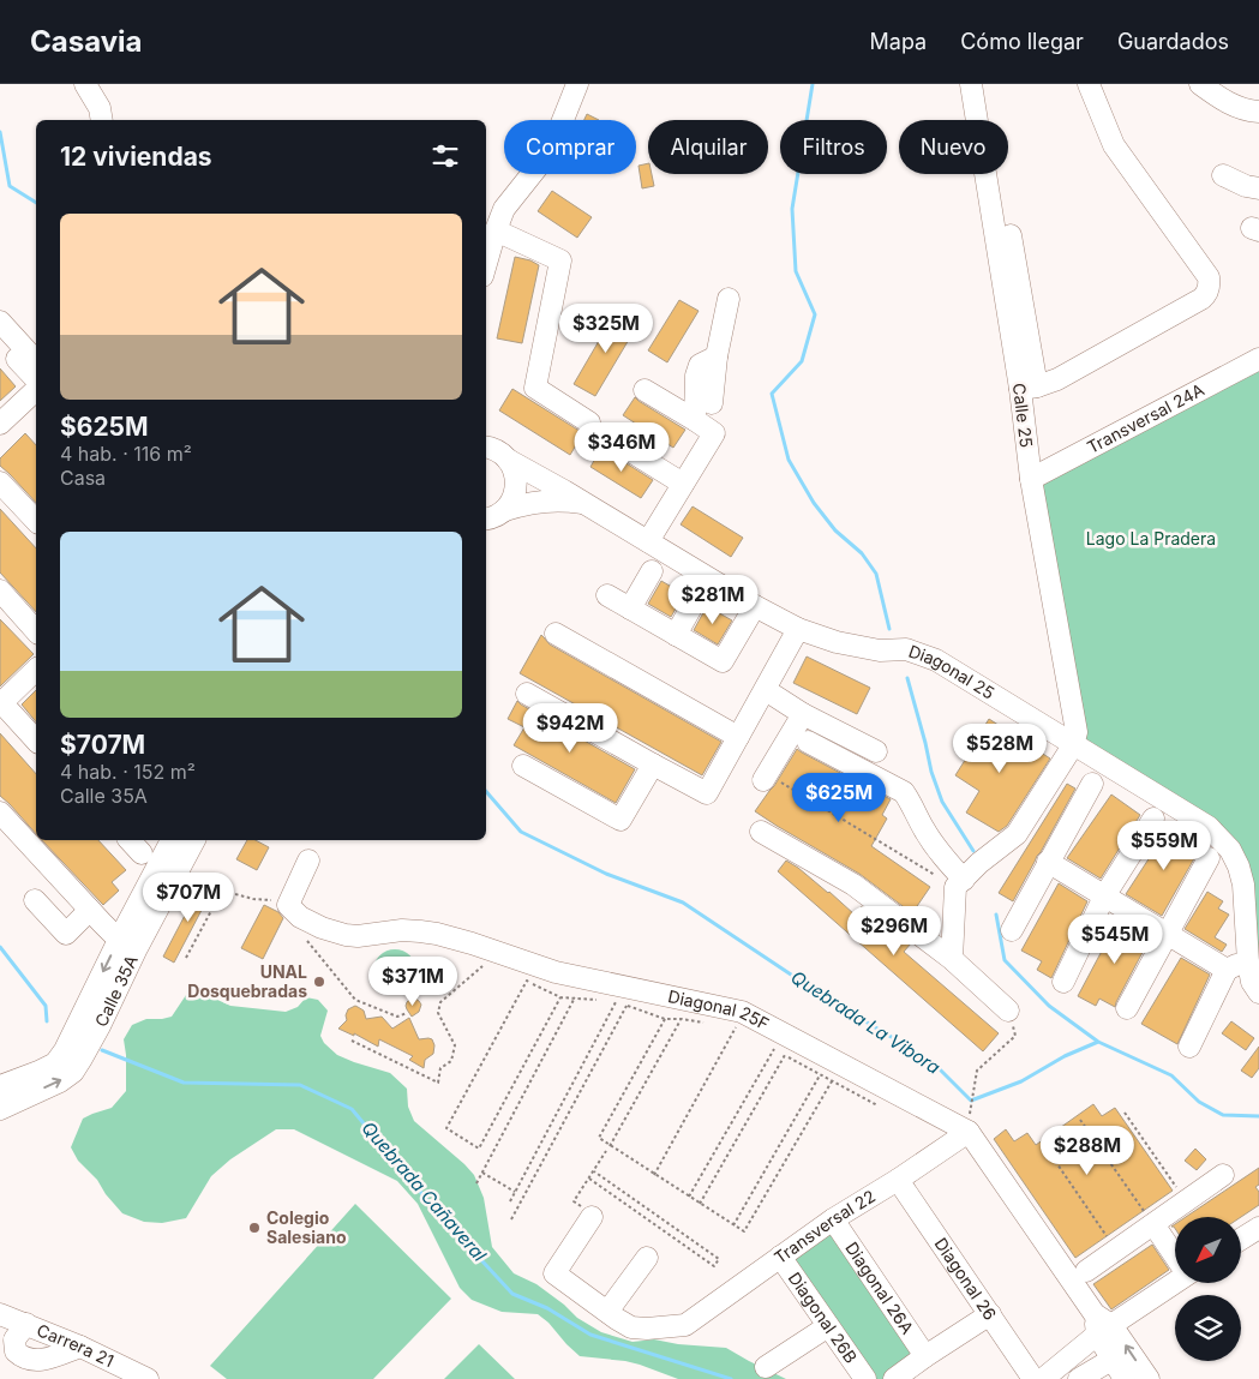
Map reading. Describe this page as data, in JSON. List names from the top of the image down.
{
  "streets": {
    "street": [
      "Calle 25",
      "Transversal 24A",
      "Diagonal 25",
      "Calle 35A",
      "Diagonal 25F",
      "Transversal 22",
      "Diagonal 26",
      "Diagonal 26A",
      "Diagonal 26B",
      "Carrera 21"
    ]
  },
  "crossings": [
    ["Calle 25", "Transversal 24A"],
    ["Calle 25", "Diagonal 25"],
    ["Diagonal 25F", "Transversal 22"],
    ["Transversal 22", "Diagonal 26"],
    ["Transversal 22", "Diagonal 26A"],
    ["Transversal 22", "Diagonal 26B"]
  ],
  "water": ["Quebrada La Vibora", "Quebrada Cañaveral"],
  "parks": ["Lago La Pradera"],
  "places": ["UNAL Dosquebradas", "Colegio Salesiano"],
  "north": "bottom left",
  "page": {
    "header": "Casavia",
    "nav": ["Mapa", "Cómo llegar", "Guardados"],
    "chip": [
      "Comprar",
      "Alquilar",
      "Filtros",
      "Nuevo"
    ],
    "heading": "12 viviendas",
    "list": [
      {
        "name": "$625M",
        "note": "4 hab. · 116 m² · Casa"
      },
      {
        "name": "$707M",
        "note": "4 hab. · 152 m² · Calle 35A"
      }
    ],
    "price": [
      "$325M",
      "$346M",
      "$281M",
      "$942M",
      "$528M",
      "$625M",
      "$559M",
      "$707M",
      "$296M",
      "$545M",
      "$371M",
      "$288M"
    ]
  }
}
